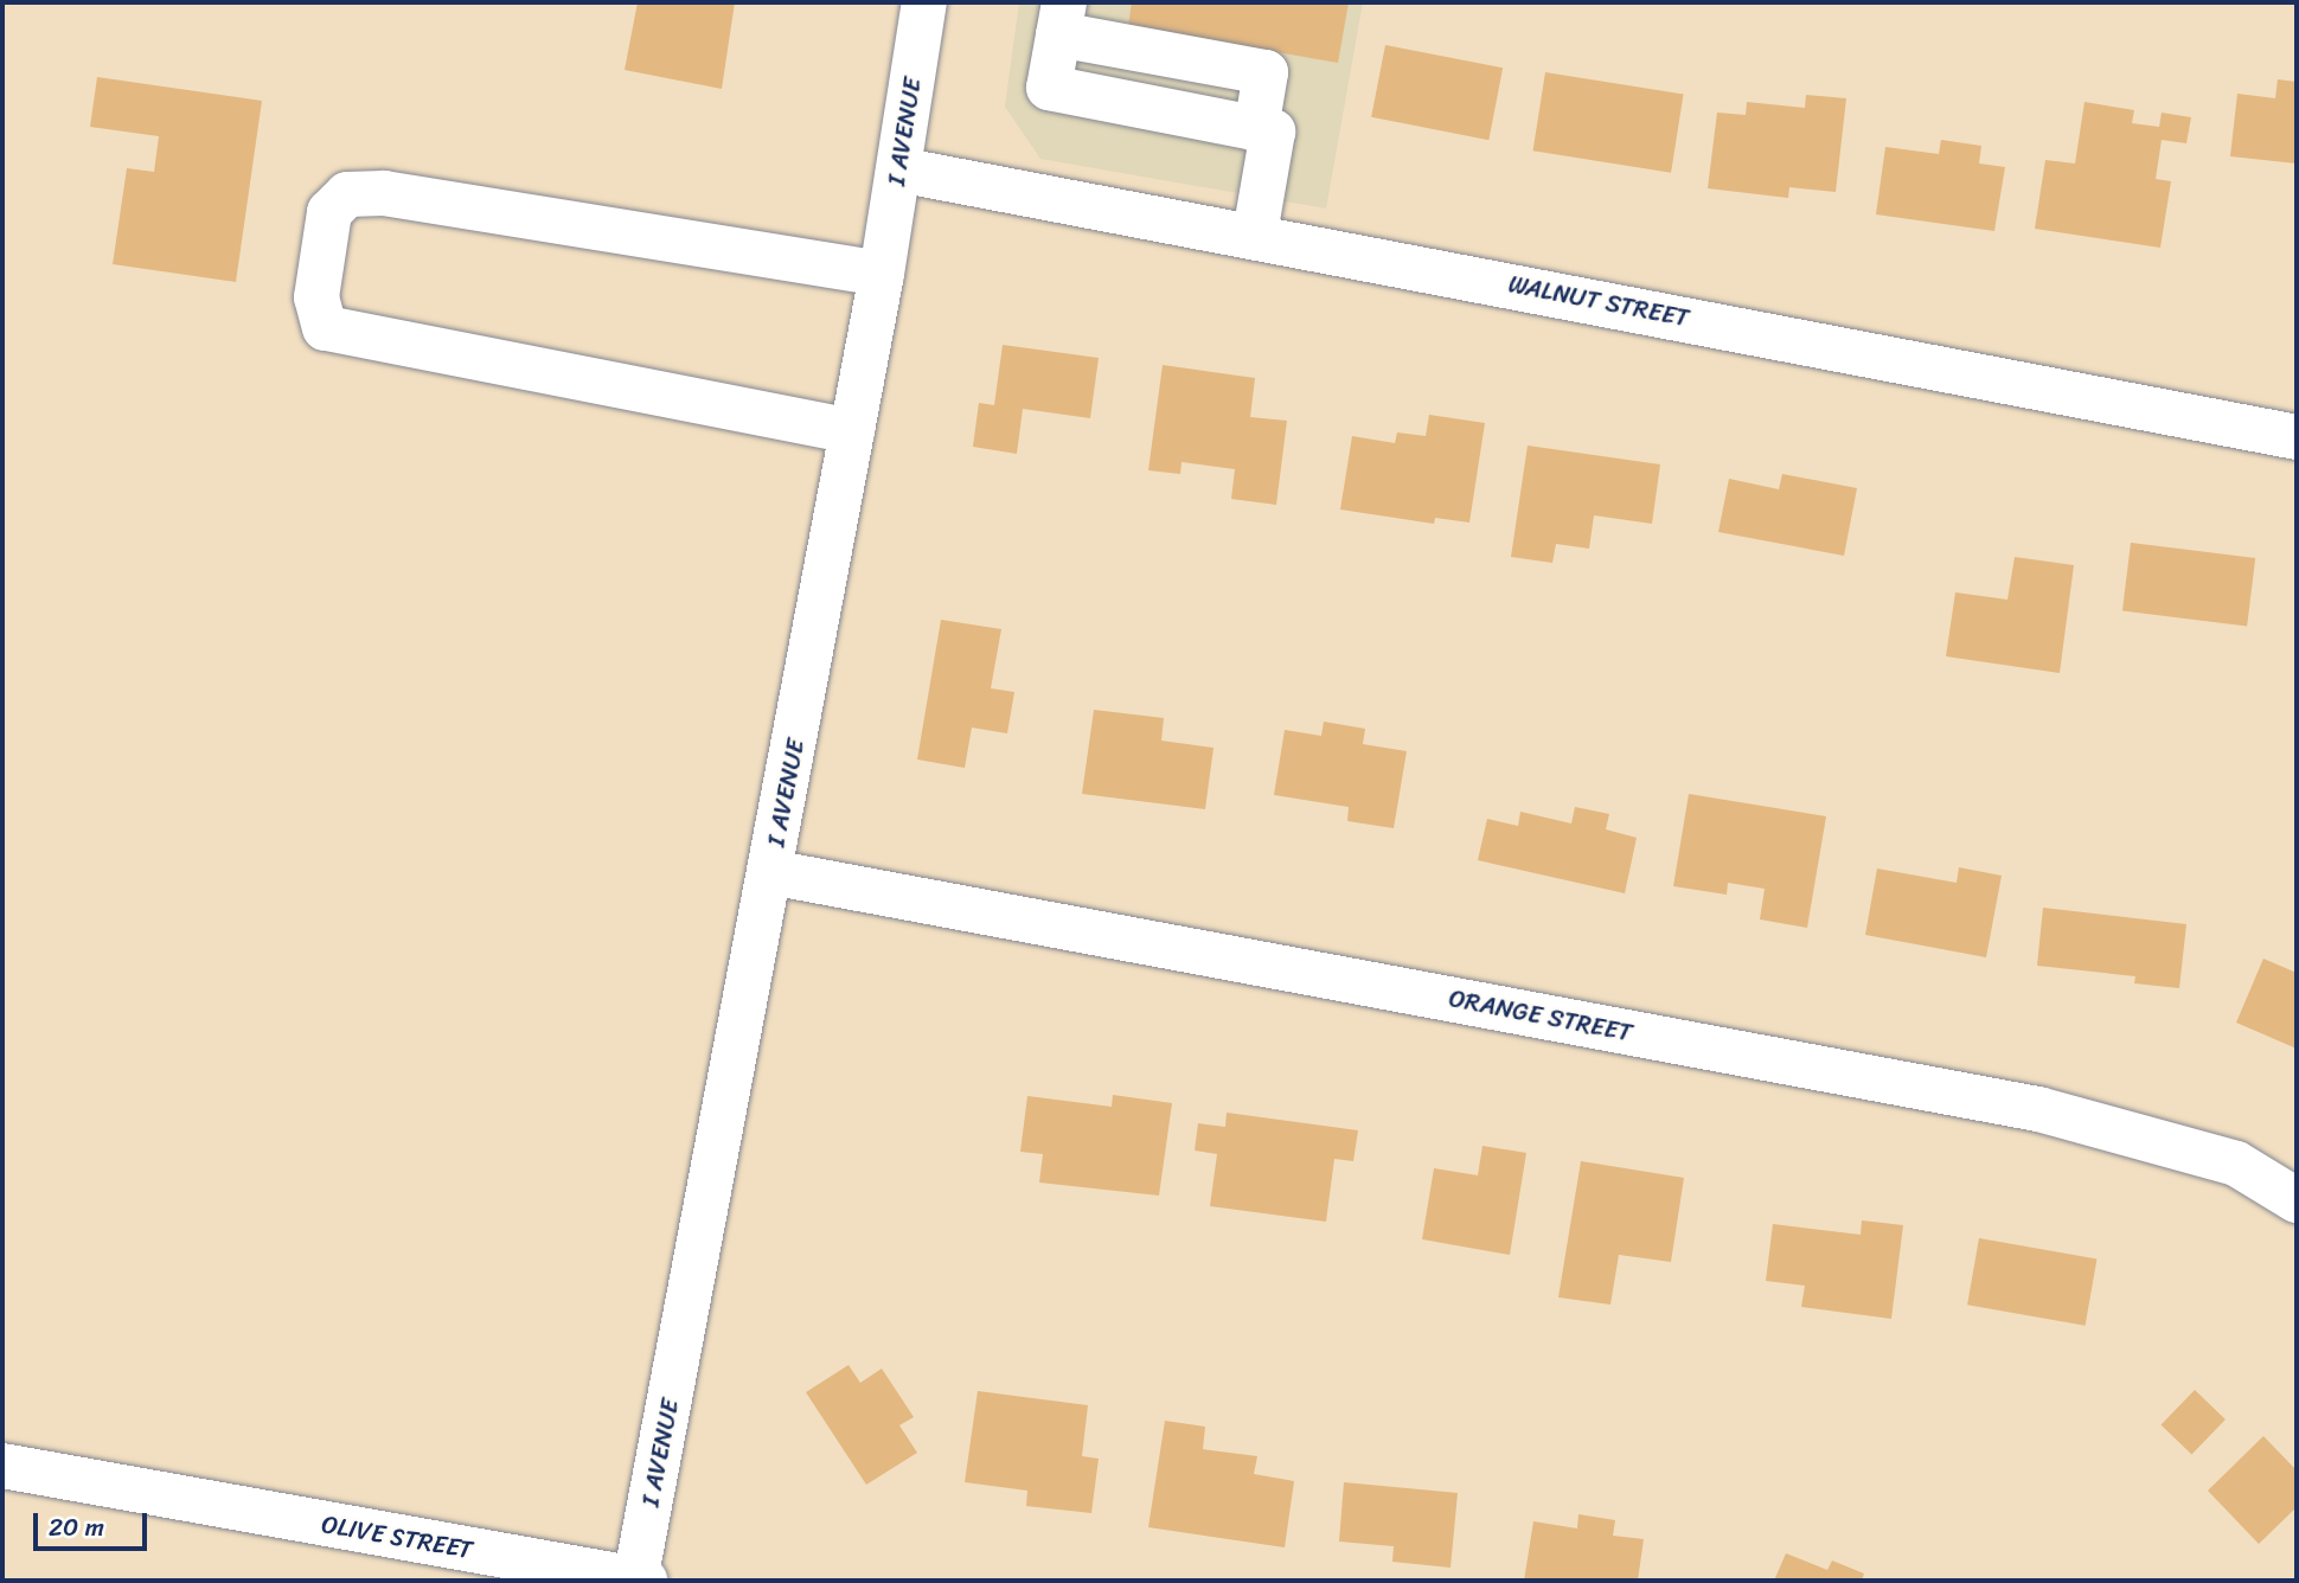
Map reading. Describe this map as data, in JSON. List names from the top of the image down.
{
  "streets": {
    "street": [
      "I AVENUE",
      "WALNUT STREET",
      "ORANGE STREET",
      "OLIVE STREET"
    ]
  },
  "crossings": [
    ["I AVENUE", "WALNUT STREET"],
    ["I AVENUE", "ORANGE STREET"],
    ["I AVENUE", "OLIVE STREET"]
  ],
  "scale_bar": "20 m"
}
